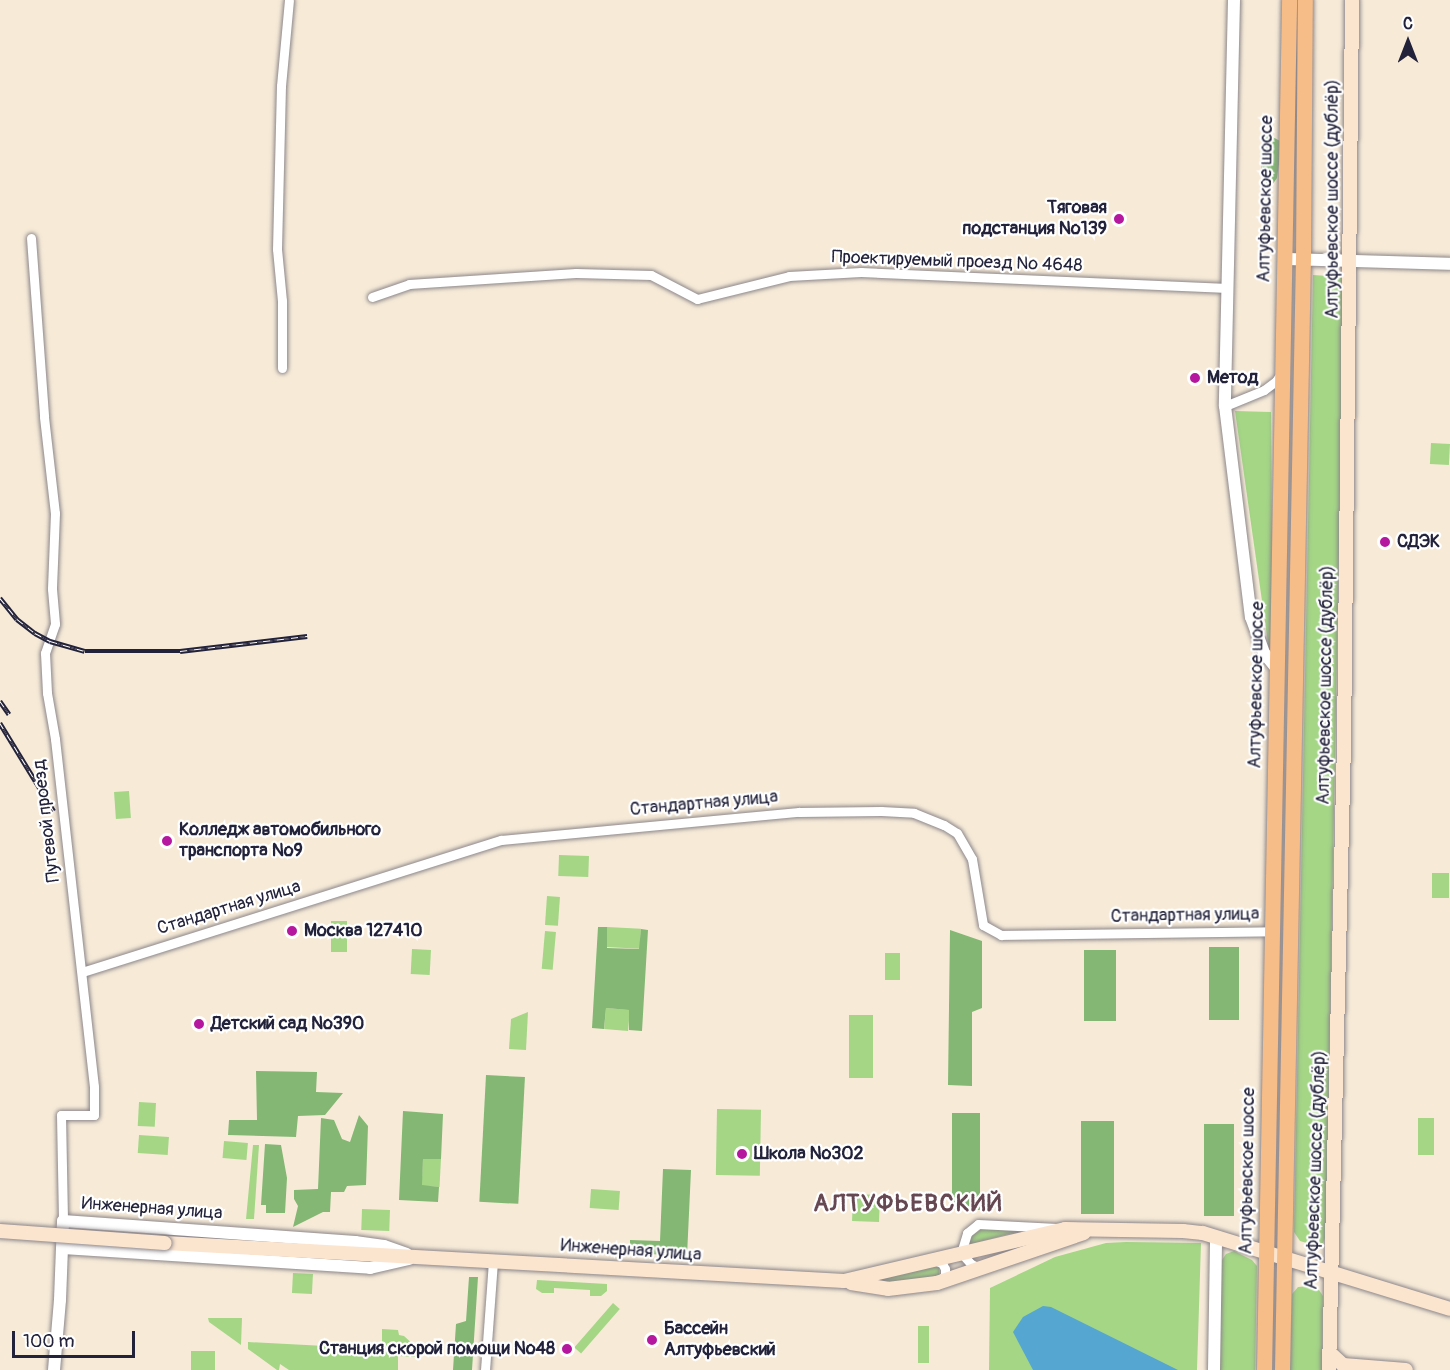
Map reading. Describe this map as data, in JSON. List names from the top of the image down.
{
  "streets": {
    "main road": ["Алтуфьевское шоссе", "Алтуфьевское шоссе (дублёр)", "Инженерная улица"],
    "street": ["Проектируемый проезд № 4648", "Стандартная улица", "Путевой проезд"]
  },
  "crossings": [
    ["Алтуфьевское шоссе", "Стандартная улица"],
    ["Алтуфьевское шоссе", "Инженерная улица"],
    ["Алтуфьевское шоссе (дублёр)", "Инженерная улица"],
    ["Стандартная улица", "Путевой проезд"],
    ["Путевой проезд", "Инженерная улица"]
  ],
  "districts": ["АЛТУФЬЕВСКИЙ"],
  "places": [
    "Тяговая подстанция №139",
    "Метод",
    "СДЭК",
    "Колледж автомобильного транспорта №9",
    "Москва 127410",
    "Детский сад №390",
    "Школа №302",
    "Бассейн Алтуфьевский",
    "Станция скорой помощи №48"
  ],
  "scale_bar": "100 m",
  "north": "top"
}
